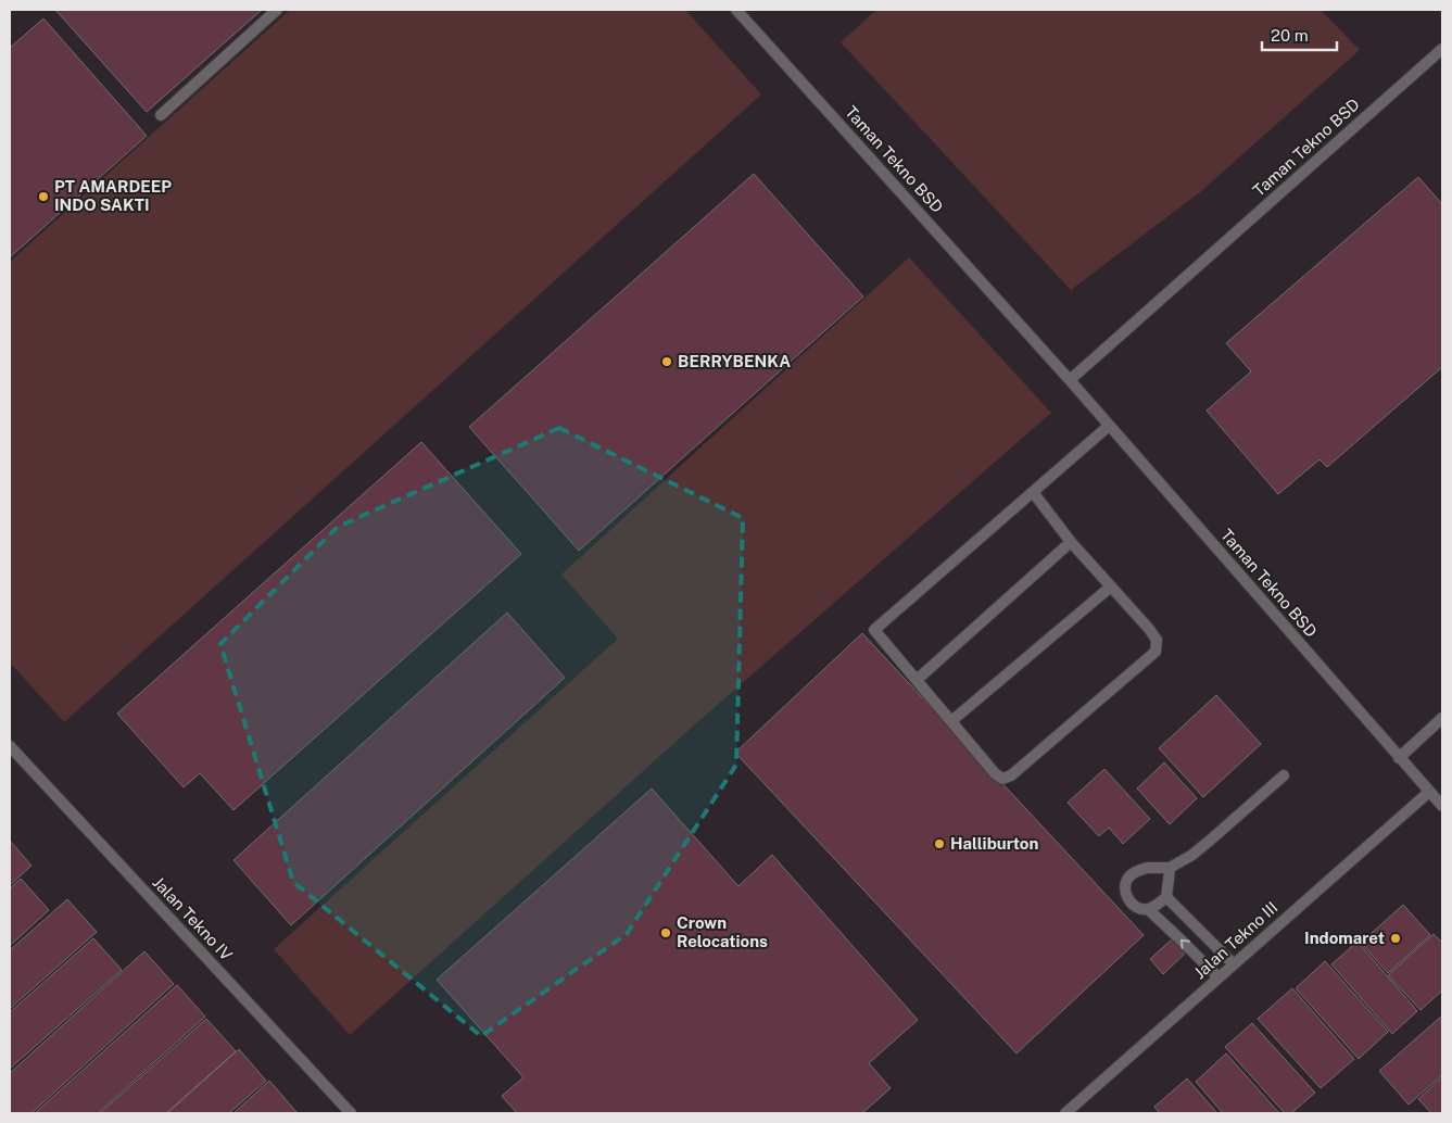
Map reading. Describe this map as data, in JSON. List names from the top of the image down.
{
  "streets": {
    "lane": ["Taman Tekno BSD", "Jalan Tekno IV", "Jalan Tekno III"]
  },
  "crossings": [
    ["Taman Tekno BSD", "Jalan Tekno III"]
  ],
  "places": [
    "PT AMARDEEP INDO SAKTI",
    "BERRYBENKA",
    "Halliburton",
    "Crown Relocations",
    "Indomaret"
  ],
  "scale_bar": "20 m"
}
